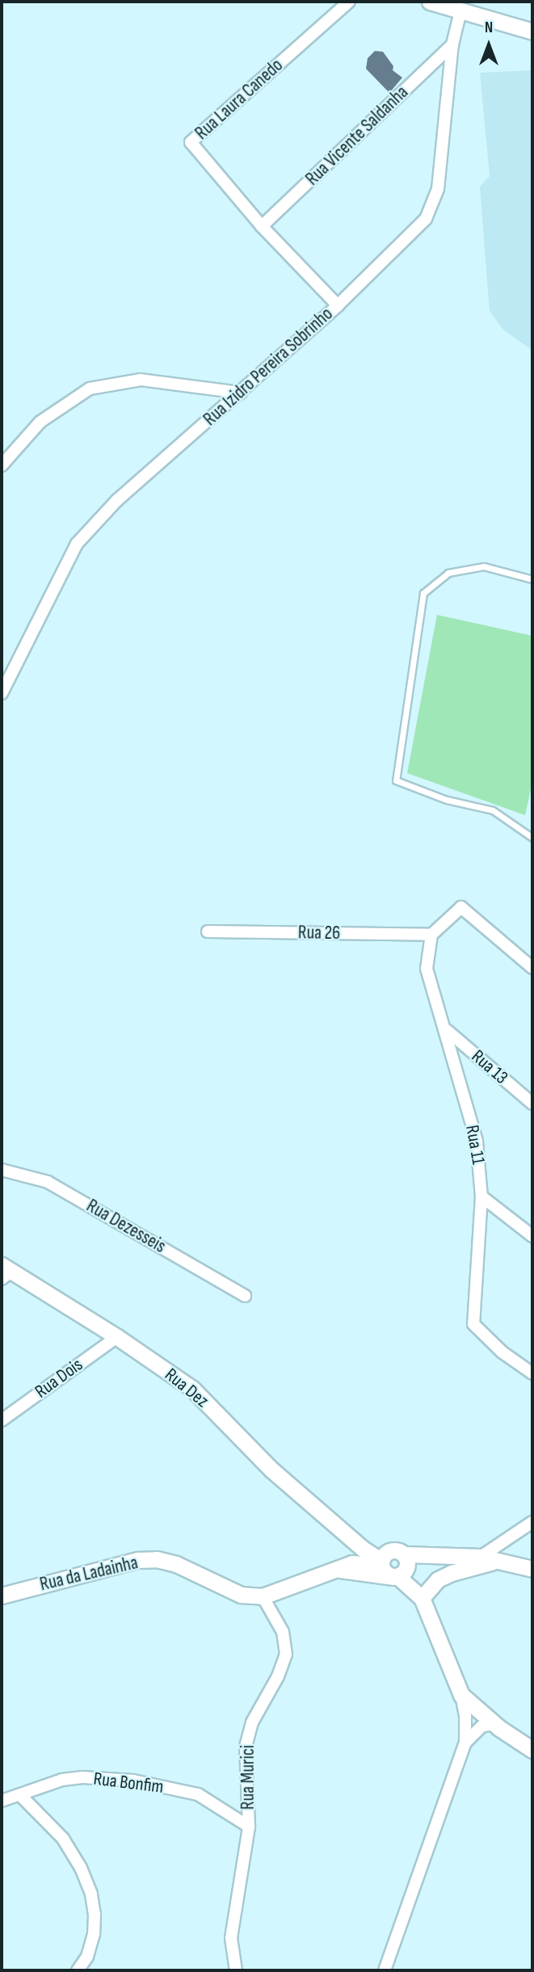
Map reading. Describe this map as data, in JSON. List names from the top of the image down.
{
  "streets": {
    "street": [
      "Rua Laura Canedo",
      "Rua Vicente Saldanha",
      "Rua Izidro Pereira Sobrinho",
      "Rua 26",
      "Rua 13",
      "Rua 11",
      "Rua Dezesseis",
      "Rua Dois",
      "Rua Dez",
      "Rua da Ladainha",
      "Rua Murici",
      "Rua Bonfim"
    ]
  },
  "crossings": [
    ["Rua Laura Canedo", "Rua Vicente Saldanha"],
    ["Rua Laura Canedo", "Rua Izidro Pereira Sobrinho"],
    ["Rua Vicente Saldanha", "Rua Izidro Pereira Sobrinho"],
    ["Rua 26", "Rua 11"],
    ["Rua 13", "Rua 11"],
    ["Rua Dois", "Rua Dez"],
    ["Rua da Ladainha", "Rua Murici"],
    ["Rua Murici", "Rua Bonfim"]
  ],
  "north": "top"
}
